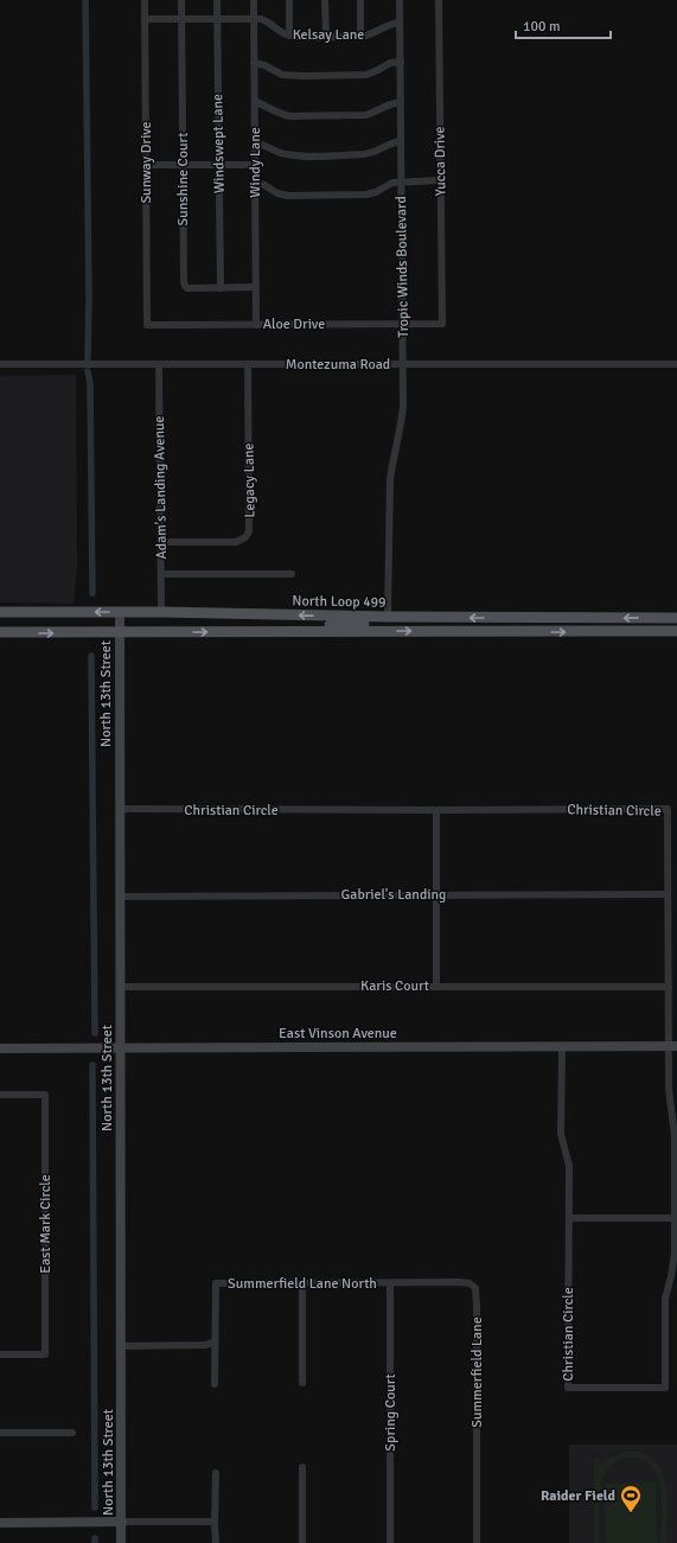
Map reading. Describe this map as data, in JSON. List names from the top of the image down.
{
  "streets": {
    "main road": ["North Loop 499"],
    "street": [
      "Kelsay Lane",
      "Windswept Lane",
      "Yucca Drive",
      "Sunway Drive",
      "Windy Lane",
      "Sunshine Court",
      "Tropic Winds Boulevard",
      "Aloe Drive",
      "Montezuma Road",
      "Legacy Lane",
      "Adam's Landing Avenue",
      "North 13th Street",
      "Christian Circle",
      "Gabriel's Landing",
      "Karis Court",
      "East Vinson Avenue",
      "East Mark Circle",
      "Summerfield Lane North",
      "Summerfield Lane",
      "Spring Court"
    ]
  },
  "crossings": [
    ["Kelsay Lane", "Windswept Lane"],
    ["Kelsay Lane", "Sunway Drive"],
    ["Kelsay Lane", "Windy Lane"],
    ["Kelsay Lane", "Sunshine Court"],
    ["Kelsay Lane", "Tropic Winds Boulevard"],
    ["Windswept Lane", "Sunshine Court"],
    ["Yucca Drive", "Aloe Drive"],
    ["Sunway Drive", "Aloe Drive"],
    ["Windy Lane", "Sunshine Court"],
    ["Windy Lane", "Aloe Drive"],
    ["Tropic Winds Boulevard", "Aloe Drive"],
    ["Tropic Winds Boulevard", "Montezuma Road"],
    ["Tropic Winds Boulevard", "North Loop 499"],
    ["Montezuma Road", "Legacy Lane"],
    ["Montezuma Road", "Adam's Landing Avenue"],
    ["Legacy Lane", "Adam's Landing Avenue"],
    ["Adam's Landing Avenue", "North Loop 499"],
    ["North Loop 499", "North 13th Street"],
    ["North 13th Street", "Christian Circle"],
    ["North 13th Street", "Gabriel's Landing"],
    ["North 13th Street", "Karis Court"],
    ["North 13th Street", "East Vinson Avenue"],
    ["Christian Circle", "Gabriel's Landing"],
    ["Christian Circle", "Karis Court"],
    ["Christian Circle", "East Vinson Avenue"],
    ["Summerfield Lane North", "Summerfield Lane"],
    ["Summerfield Lane North", "Spring Court"],
    ["Summerfield Lane", "Spring Court"]
  ],
  "places": {
    "sports": ["Raider Field"]
  },
  "scale_bar": "100 m"
}
